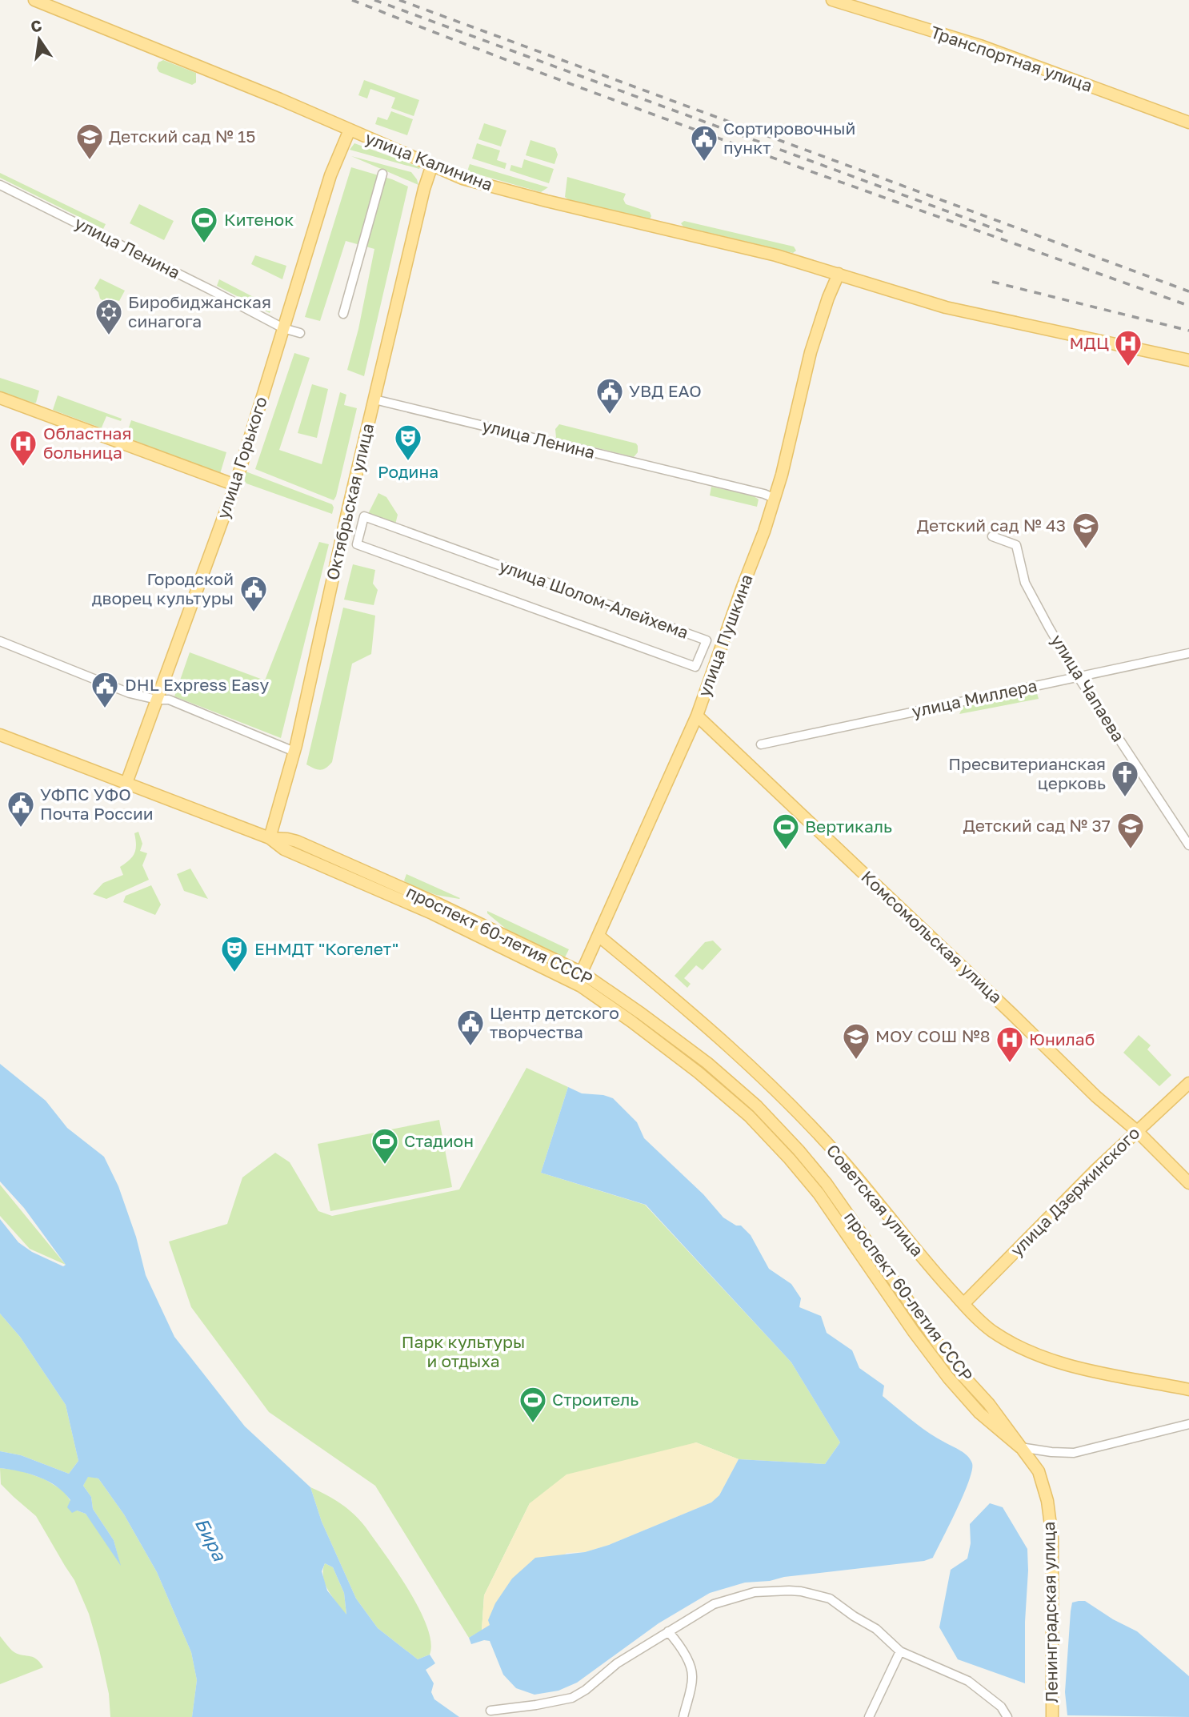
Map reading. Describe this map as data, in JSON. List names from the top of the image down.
{
  "streets": {
    "main road": [
      "Транспортная улица",
      "улица Калинина",
      "улица Горького",
      "Октябрьская улица",
      "улица Пушкина",
      "проспект 60-летия СССР",
      "Комсомольская улица",
      "улица Дзержинского",
      "Советская улица",
      "Ленинградская улица"
    ],
    "street": [
      "улица Ленина",
      "улица Шолом-Алейхема",
      "улица Чапаева",
      "улица Миллера"
    ]
  },
  "crossings": [
    ["улица Калинина", "улица Горького"],
    ["улица Калинина", "Октябрьская улица"],
    ["улица Калинина", "улица Пушкина"],
    ["улица Ленина", "улица Горького"],
    ["улица Ленина", "Октябрьская улица"],
    ["улица Ленина", "улица Пушкина"],
    ["улица Горького", "проспект 60-летия СССР"],
    ["Октябрьская улица", "проспект 60-летия СССР"],
    ["улица Пушкина", "проспект 60-летия СССР"],
    ["улица Пушкина", "Комсомольская улица"],
    ["улица Пушкина", "Советская улица"],
    ["улица Чапаева", "улица Миллера"],
    ["проспект 60-летия СССР", "Ленинградская улица"],
    ["Комсомольская улица", "улица Дзержинского"],
    ["улица Дзержинского", "Советская улица"]
  ],
  "water": ["Бира"],
  "parks": ["Парк культуры и отдыха"],
  "places": {
    "school or university": [
      "Детский сад № 15",
      "Детский сад № 43",
      "Детский сад № 37",
      "МОУ СОШ №8"
    ],
    "public building": [
      "Сортировочный пункт",
      "УВД ЕАО",
      "Городской дворец культуры",
      "DHL Express Easy",
      "УФПС УФО Почта России",
      "Центр детского творчества"
    ],
    "sports": [
      "Китенок",
      "Вертикаль",
      "Стадион",
      "Строитель"
    ],
    "synagogue": ["Биробиджанская синагога"],
    "hospital": ["МДЦ", "Областная больница", "Юнилаб"],
    "theatre": ["Родина", "ЕНМДТ \"Когелет\""],
    "church": ["Пресвитерианская церковь"]
  },
  "north": "top"
}
